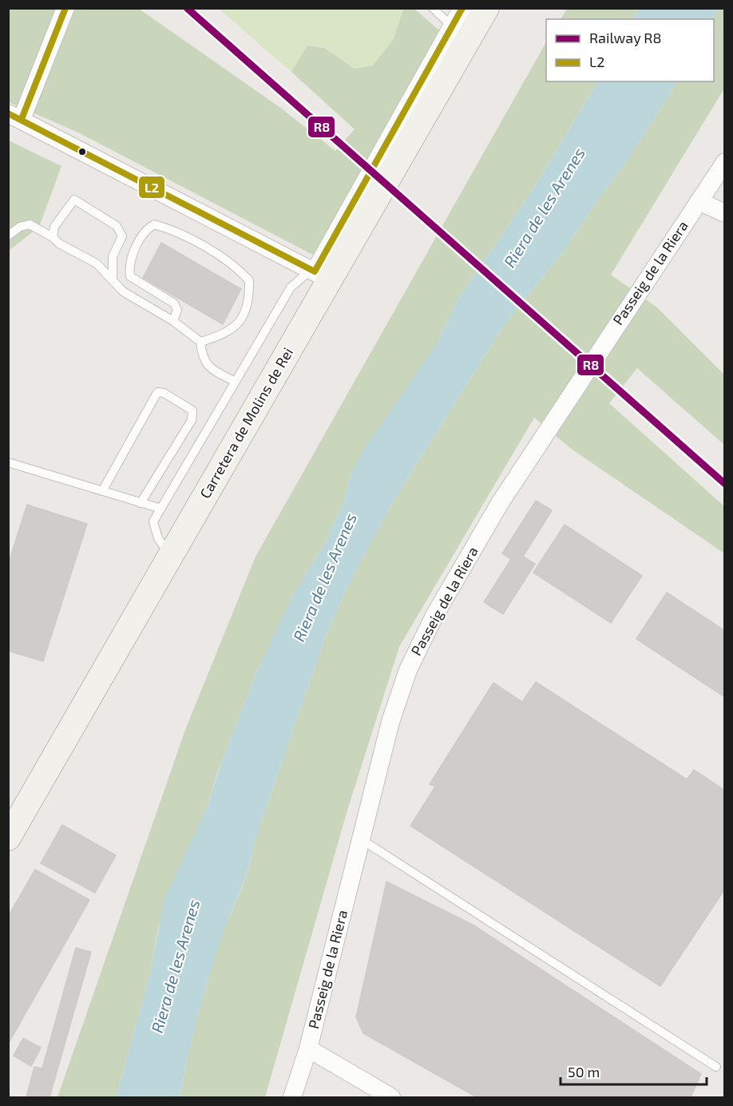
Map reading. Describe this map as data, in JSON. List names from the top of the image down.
{
  "streets": {
    "main road": ["Carretera de Molins de Rei"],
    "street": ["Passeig de la Riera"]
  },
  "water": ["Riera de les Arenes"],
  "lines": ["rail line R8", "transit line L2"],
  "legend": ["Railway R8", "L2"],
  "scale_bar": "50 m"
}
